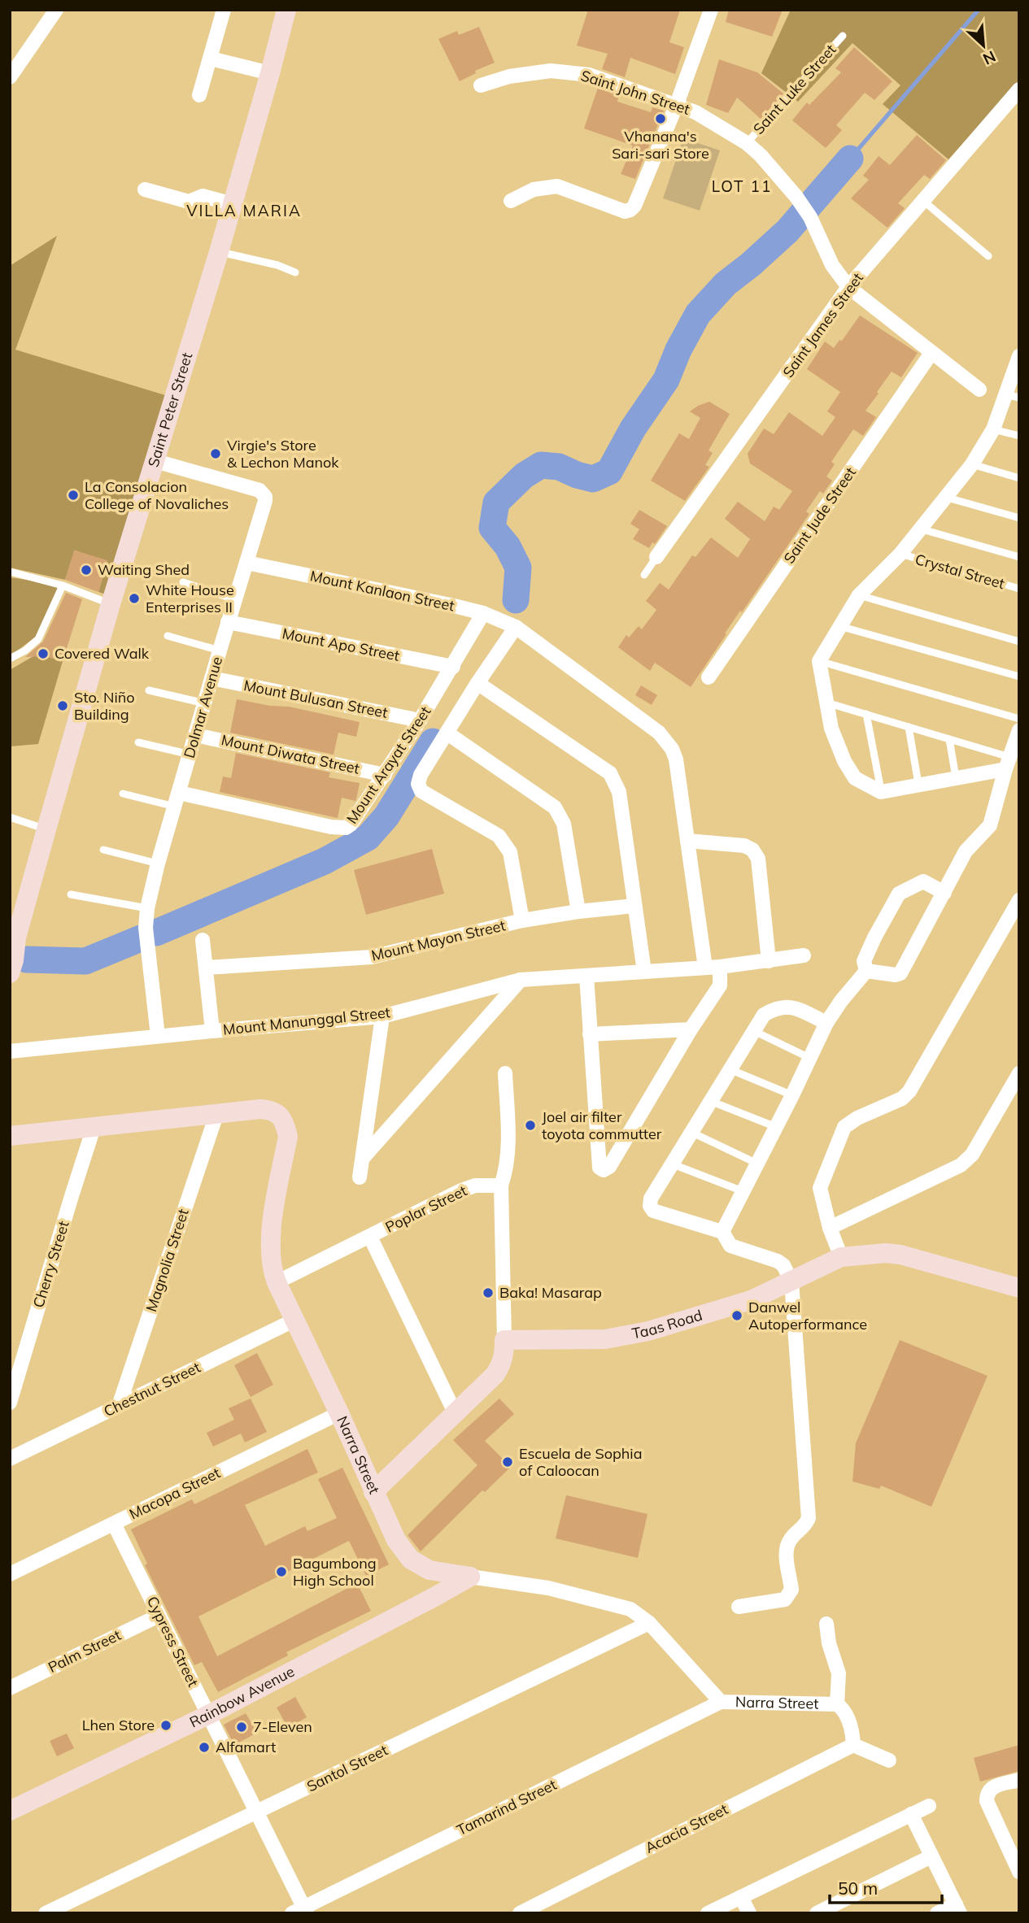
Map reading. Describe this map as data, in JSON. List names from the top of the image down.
{
  "streets": {
    "street": [
      "Saint John Street",
      "Saint James Street",
      "Saint Peter Street",
      "Saint Jude Street",
      "Mount Kanlaon Street",
      "Mount Apo Street",
      "Mount Bulusan Street",
      "Dolmar Avenue",
      "Mount Diwata Street",
      "Mount Arayat Street",
      "Mount Mayon Street",
      "Mount Manunggal Street",
      "Poplar Street",
      "Magnolia Street",
      "Cherry Street",
      "Taas Road",
      "Chestnut Street",
      "Narra Street",
      "Macopa Street",
      "Cypress Street",
      "Palm Street",
      "Rainbow Avenue",
      "Santol Street",
      "Tamarind Street",
      "Acacia Street"
    ],
    "lane": ["Saint Luke Street", "Crystal Street"]
  },
  "crossings": [
    ["Saint Luke Street", "Saint John Street"],
    ["Saint John Street", "Saint James Street"],
    ["Saint John Street", "Saint Jude Street"],
    ["Saint Peter Street", "Dolmar Avenue"],
    ["Mount Kanlaon Street", "Dolmar Avenue"],
    ["Mount Kanlaon Street", "Mount Arayat Street"],
    ["Mount Kanlaon Street", "Mount Manunggal Street"],
    ["Mount Apo Street", "Dolmar Avenue"],
    ["Mount Apo Street", "Mount Arayat Street"],
    ["Mount Bulusan Street", "Dolmar Avenue"],
    ["Mount Bulusan Street", "Mount Arayat Street"],
    ["Dolmar Avenue", "Mount Diwata Street"],
    ["Dolmar Avenue", "Mount Arayat Street"],
    ["Dolmar Avenue", "Mount Manunggal Street"],
    ["Mount Diwata Street", "Mount Arayat Street"],
    ["Poplar Street", "Narra Street"],
    ["Magnolia Street", "Chestnut Street"],
    ["Magnolia Street", "Narra Street"],
    ["Cherry Street", "Narra Street"],
    ["Chestnut Street", "Narra Street"],
    ["Narra Street", "Macopa Street"],
    ["Narra Street", "Rainbow Avenue"],
    ["Narra Street", "Santol Street"],
    ["Narra Street", "Tamarind Street"],
    ["Narra Street", "Acacia Street"],
    ["Macopa Street", "Cypress Street"],
    ["Cypress Street", "Palm Street"],
    ["Cypress Street", "Rainbow Avenue"],
    ["Cypress Street", "Santol Street"],
    ["Cypress Street", "Tamarind Street"]
  ],
  "districts": ["LOT 11", "VILLA MARIA"],
  "places": [
    "Vhanana's Sari-sari Store",
    "Virgie's Store & Lechon Manok",
    "La Consolacion College of Novaliches",
    "Waiting Shed",
    "White House Enterprises II",
    "Covered Walk",
    "Sto. Niño Building",
    "Joel air filter toyota commutter",
    "Baka! Masarap",
    "Danwel Autoperformance",
    "Escuela de Sophia of Caloocan",
    "Bagumbong High School",
    "Lhen Store",
    "7-Eleven",
    "Alfamart"
  ],
  "scale_bar": "50 m",
  "north": "bottom right"
}
